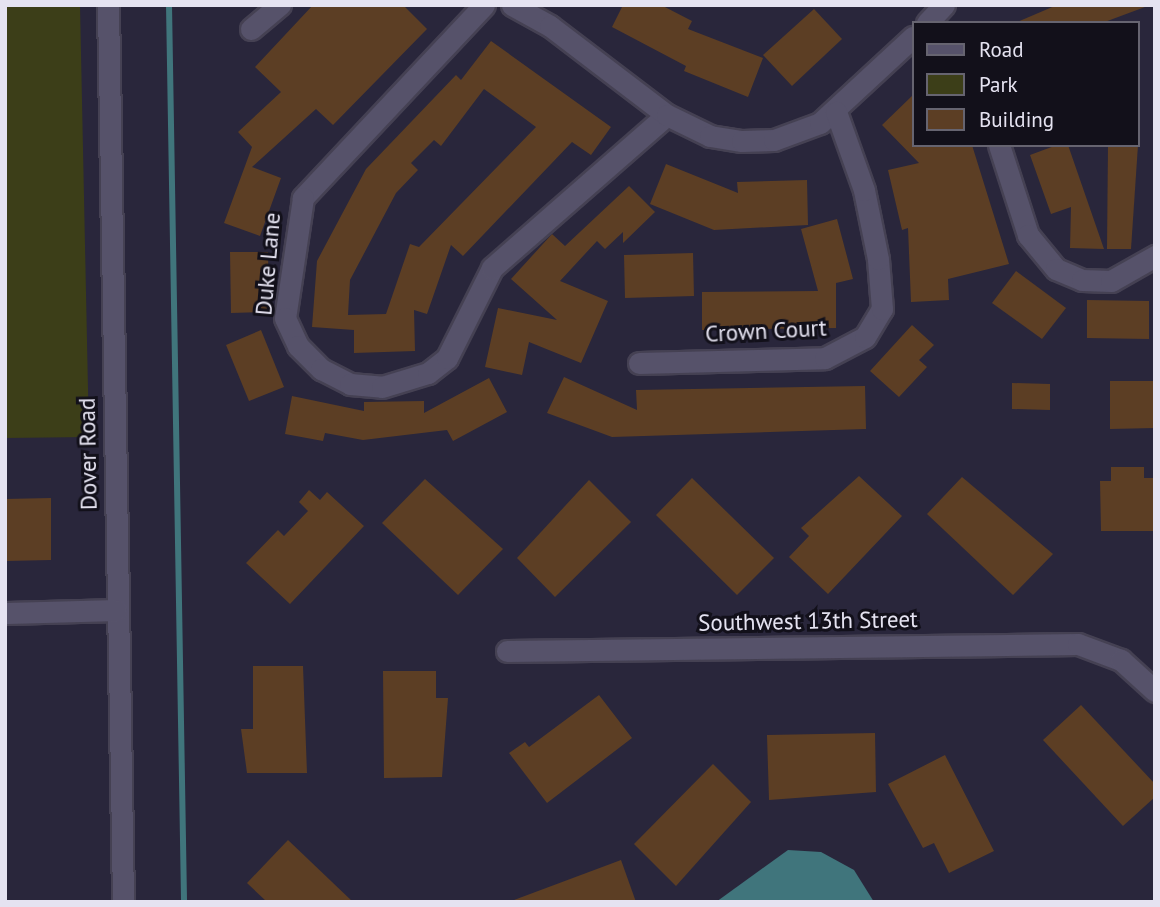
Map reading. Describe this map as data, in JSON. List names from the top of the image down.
{
  "streets": {
    "street": [
      "Duke Lane",
      "Crown Court",
      "Dover Road",
      "Southwest 13th Street"
    ]
  },
  "legend": ["Road", "Park", "Building"]
}
